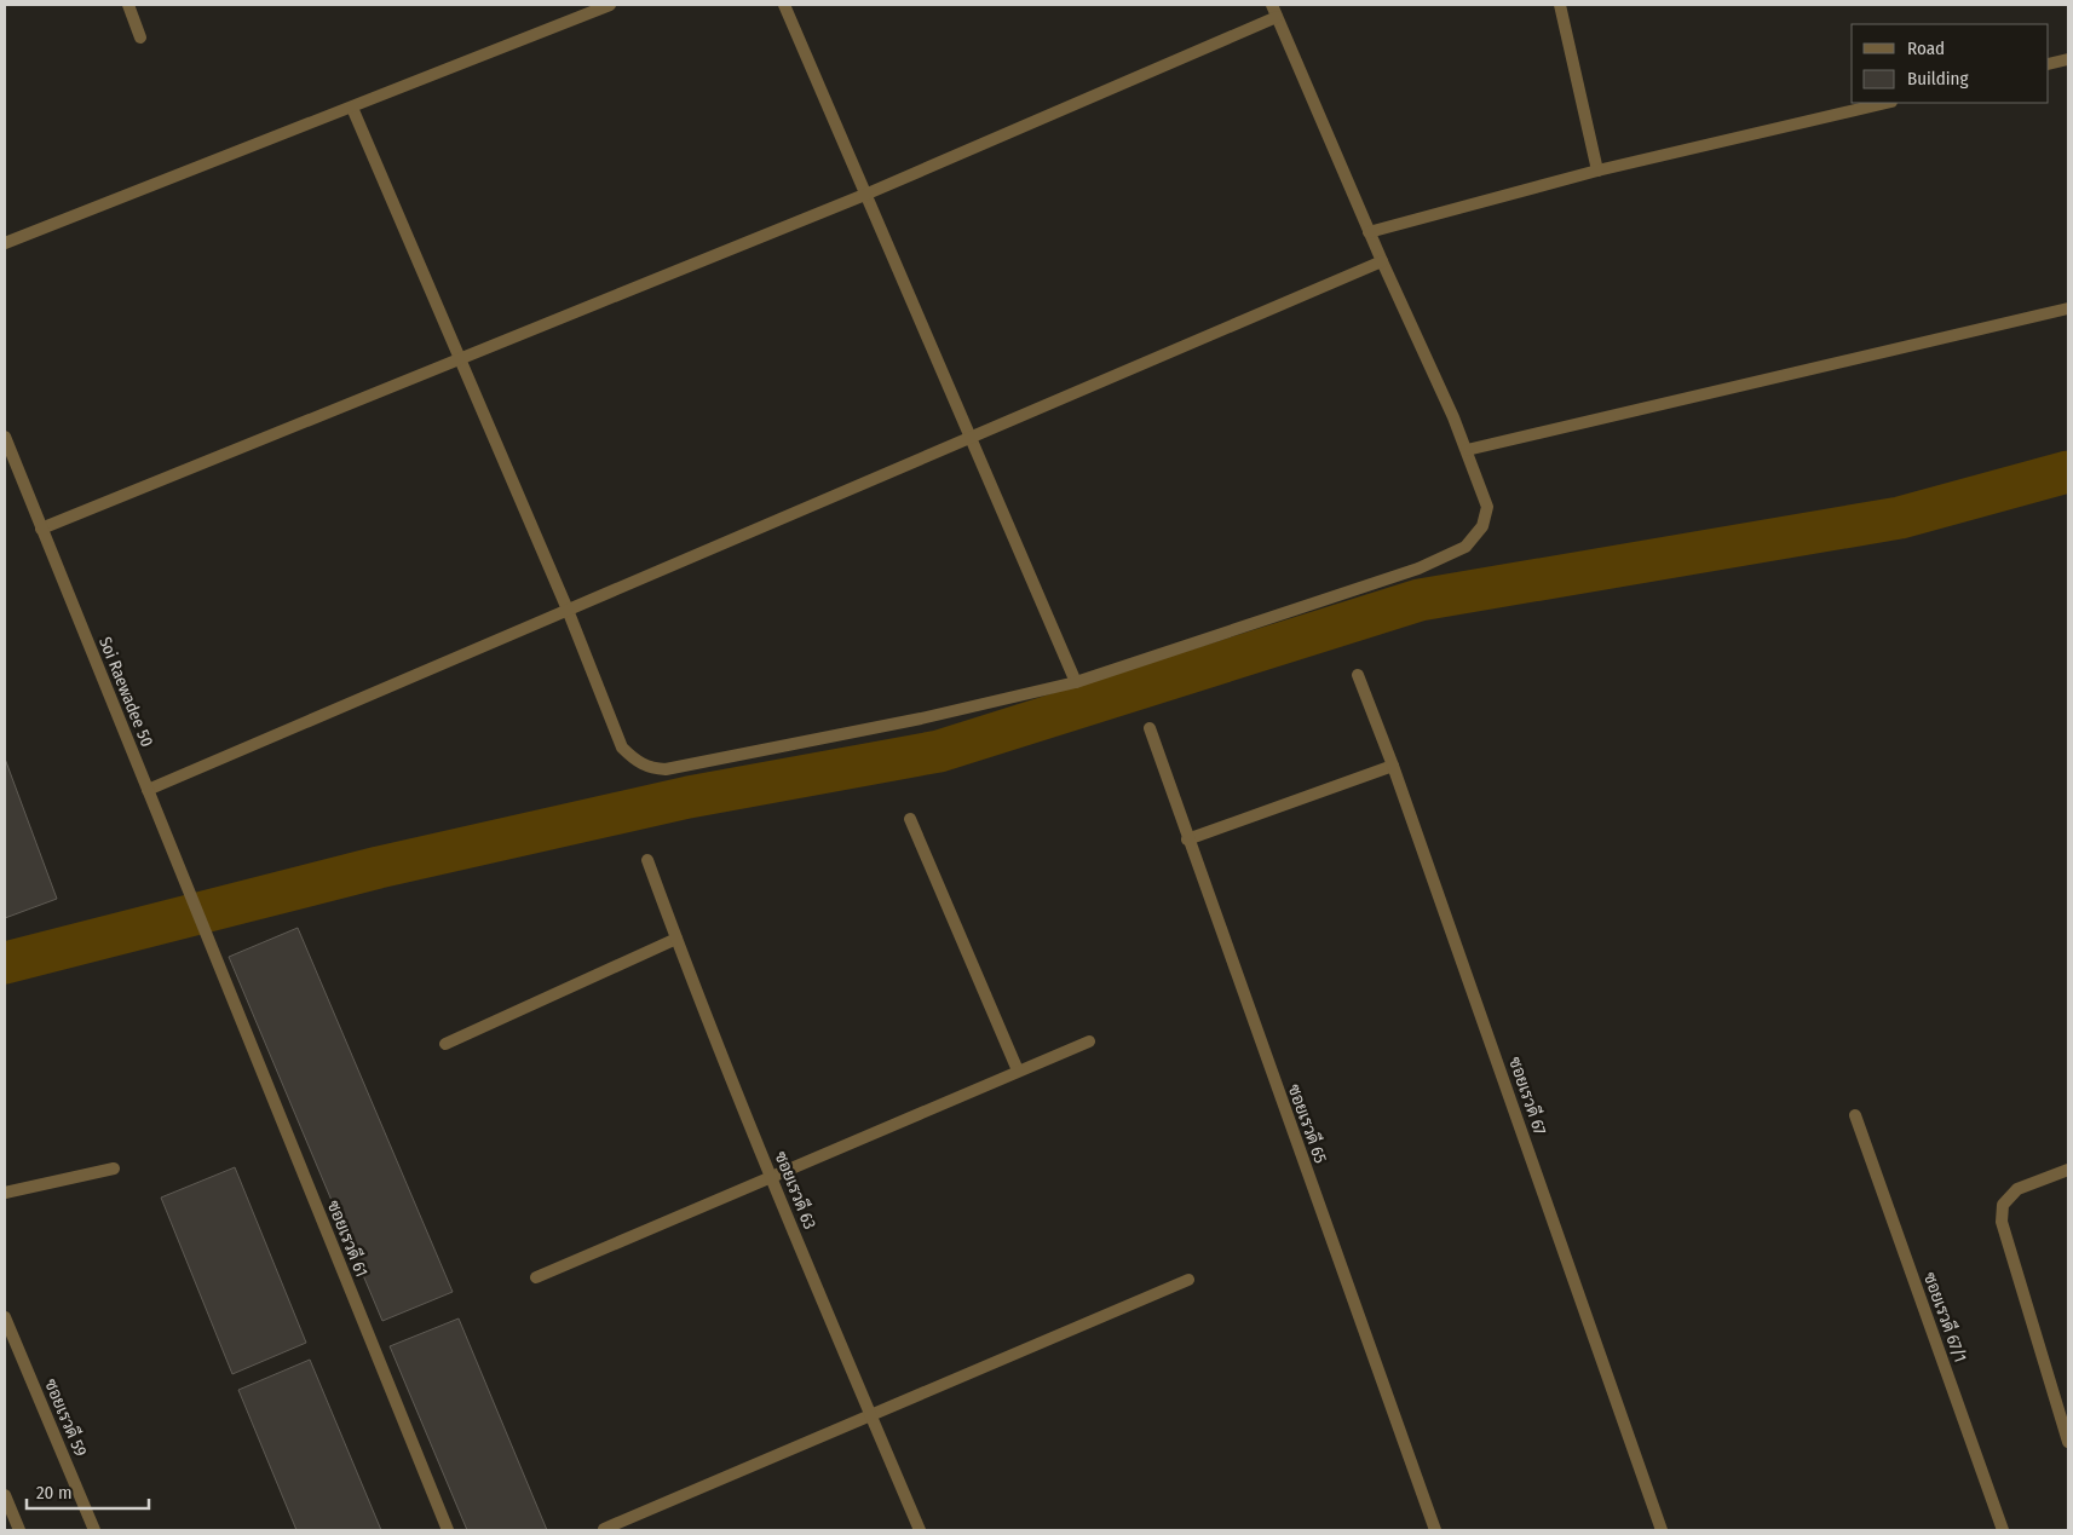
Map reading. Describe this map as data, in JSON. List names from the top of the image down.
{
  "streets": {
    "street": [
      "Soi Raewadee 50",
      "ซอยเรวดี 67",
      "ซอยเรวดี 65",
      "ซอยเรวดี 63",
      "ซอยเรวดี 61",
      "ซอยเรวดี 67/1",
      "ซอยเรวดี 59"
    ]
  },
  "crossings": [
    ["Soi Raewadee 50", "ซอยเรวดี 61"]
  ],
  "legend": ["Road", "Building"],
  "scale_bar": "20 m"
}
